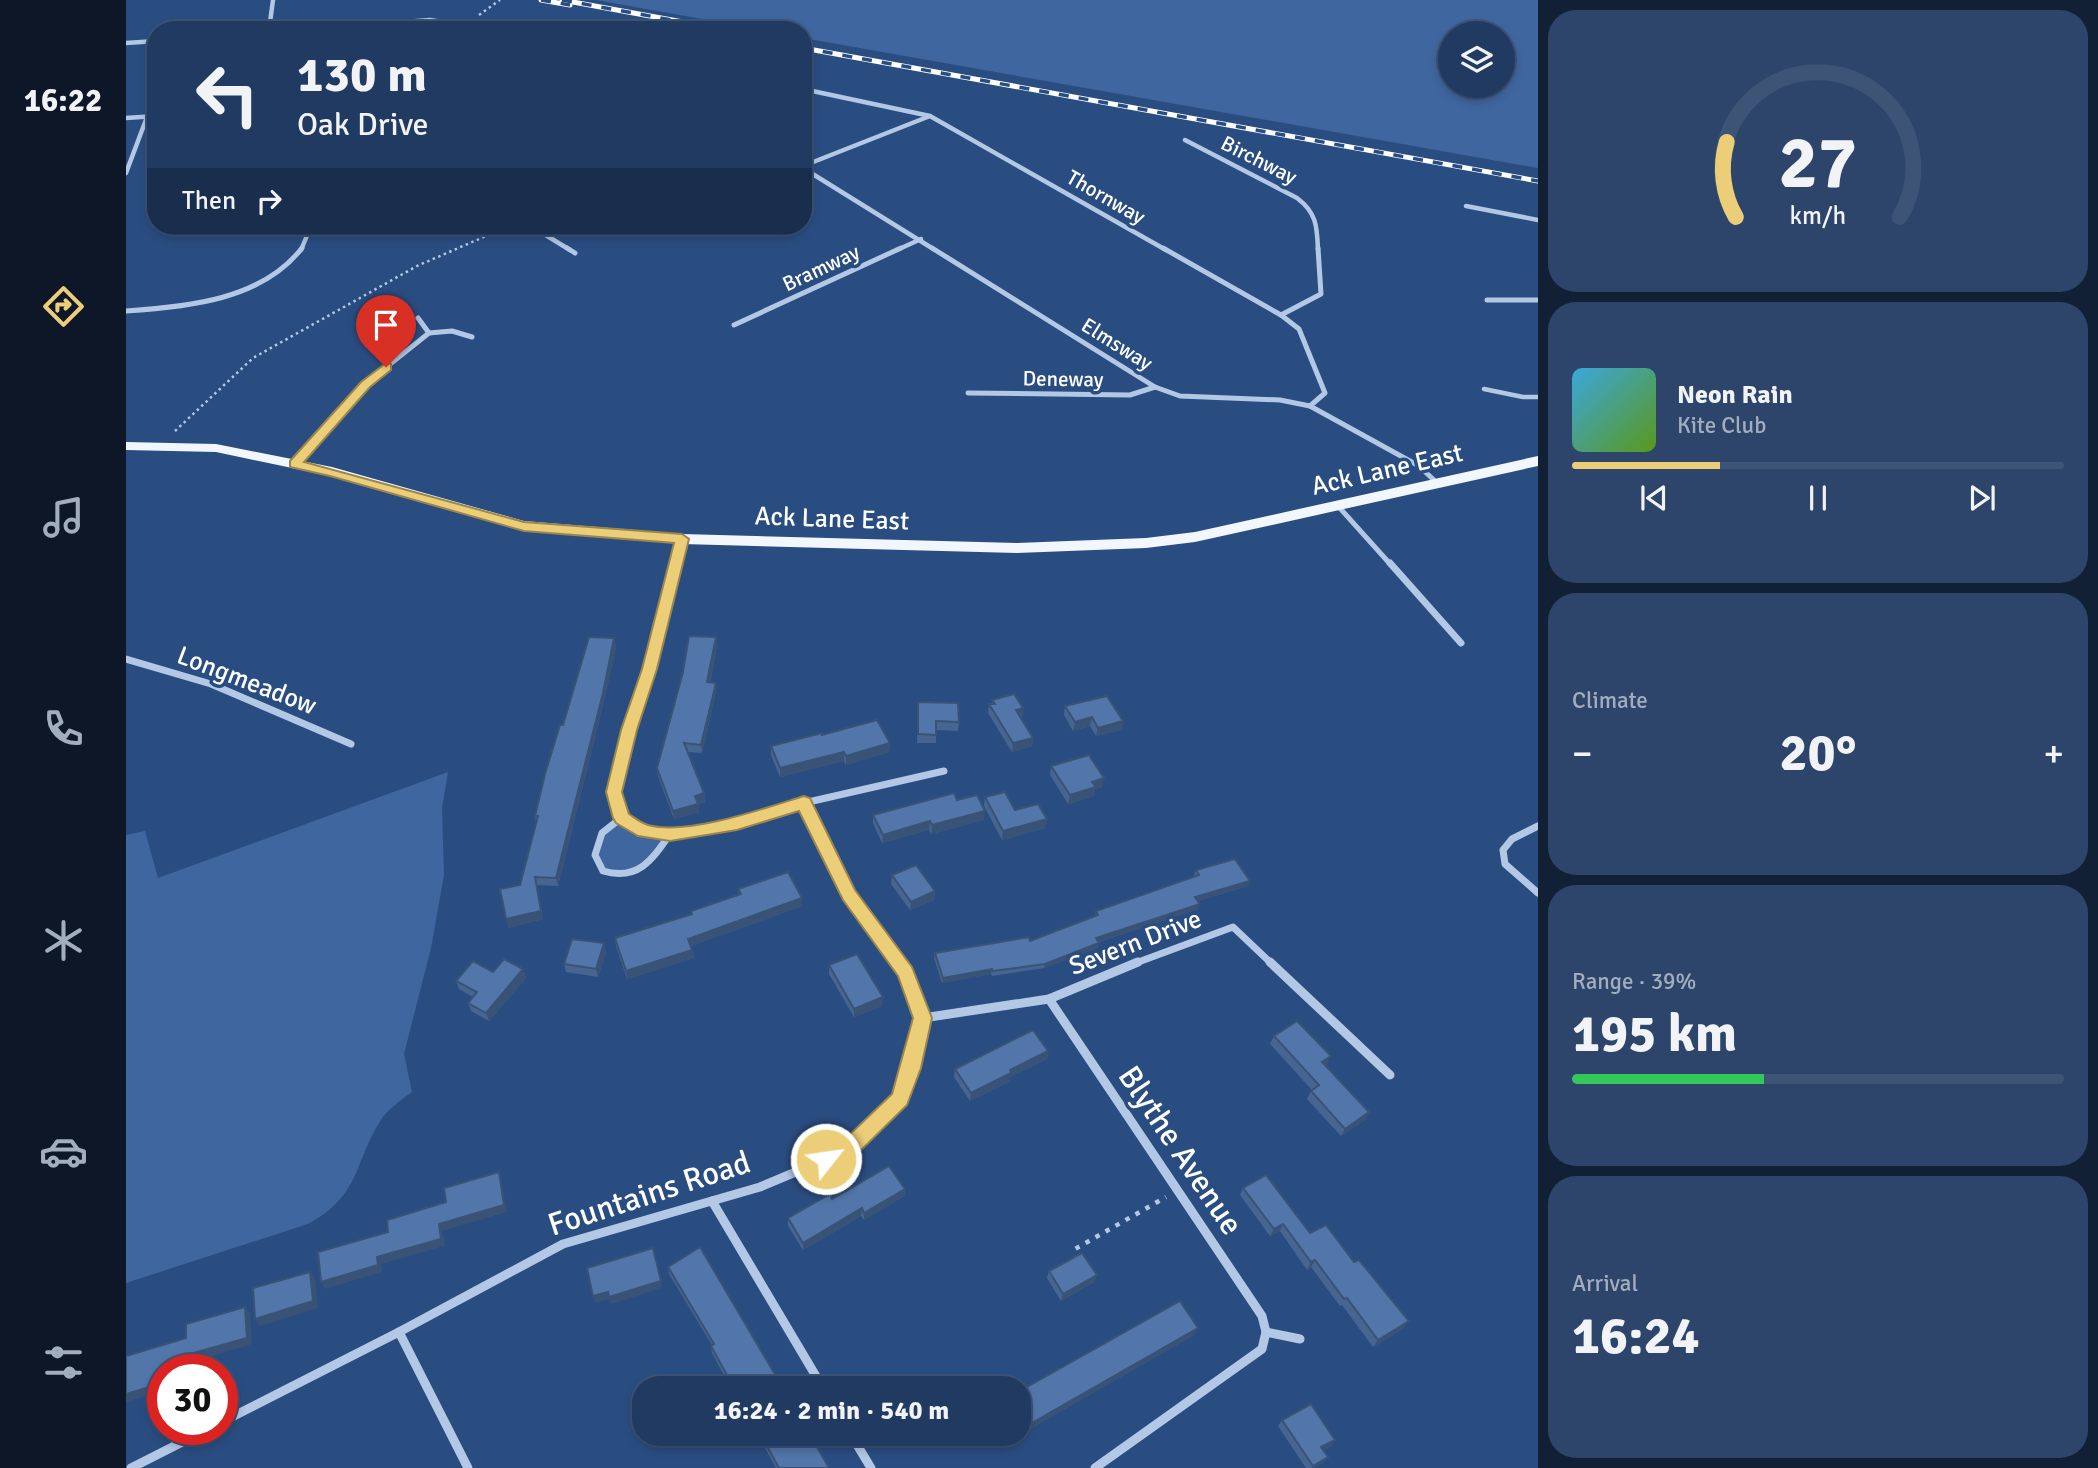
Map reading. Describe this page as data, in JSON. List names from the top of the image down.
{
  "streets": {
    "main road": ["Ack Lane East"],
    "street": [
      "Birchway",
      "Thornway",
      "Bramway",
      "Elmsway",
      "Deneway",
      "Longmeadow",
      "Severn Drive",
      "Blythe Avenue",
      "Fountains Road"
    ]
  },
  "crossings": [
    ["Birchway", "Thornway"],
    ["Thornway", "Elmsway"],
    ["Bramway", "Elmsway"],
    ["Elmsway", "Deneway"],
    ["Elmsway", "Ack Lane East"],
    ["Severn Drive", "Blythe Avenue"],
    ["Severn Drive", "Fountains Road"]
  ],
  "page": {
    "tabs": "16:22",
    "turn": ["130 m", "Oak Drive"],
    "then": "Then",
    "song": ["Neon Rain", "Kite Club"],
    "tile": [
      "Climate",
      ["Range · 39%", "195 km"],
      ["Arrival", "16:24"]
    ],
    "heat": ["−", "20°", "+"],
    "limit": "30",
    "trip": "16:24 · 2 min · 540 m",
    "gauge": ["27", "km/h"]
  }
}
